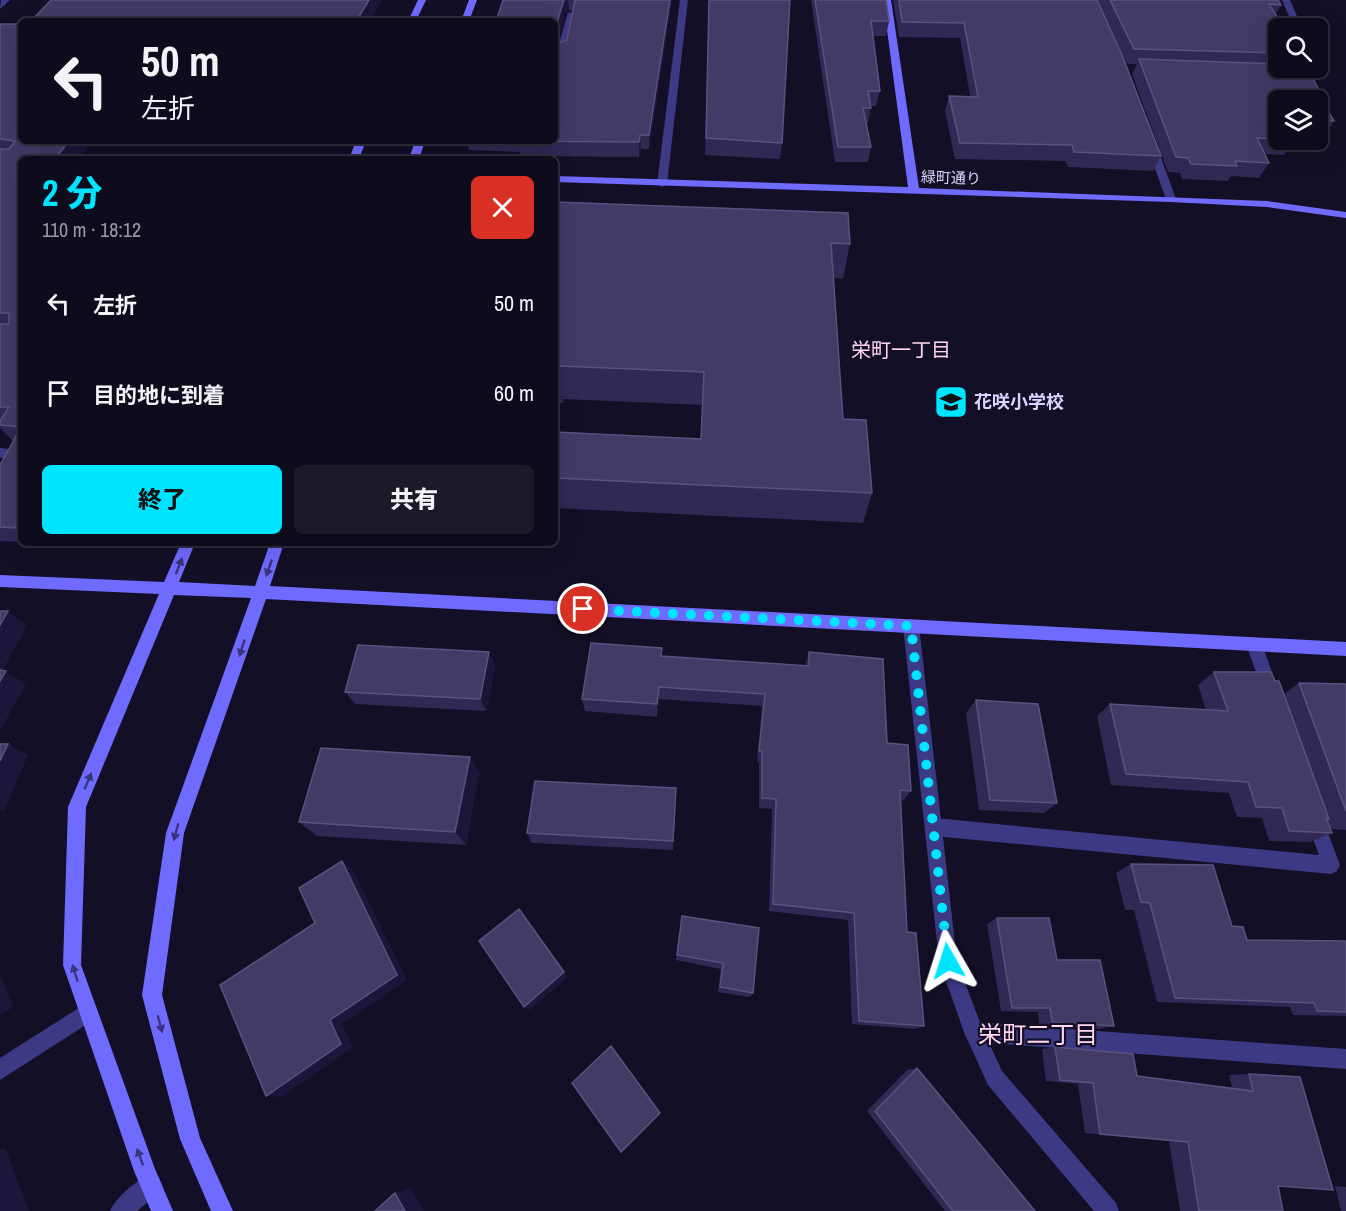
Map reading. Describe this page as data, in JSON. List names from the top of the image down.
{
  "streets": {
    "street": ["緑町通り"]
  },
  "districts": ["栄町一丁目", "栄町二丁目"],
  "places": {
    "school or university": ["花咲小学校"]
  },
  "page": {
    "turn": ["50 m", "左折"],
    "heading": ["2 分", "110 m · 18:12"],
    "list": [
      {
        "name": "左折",
        "value": "50 m"
      },
      {
        "name": "目的地に到着",
        "value": "60 m"
      }
    ],
    "buttons": ["終了", "共有"]
  }
}
